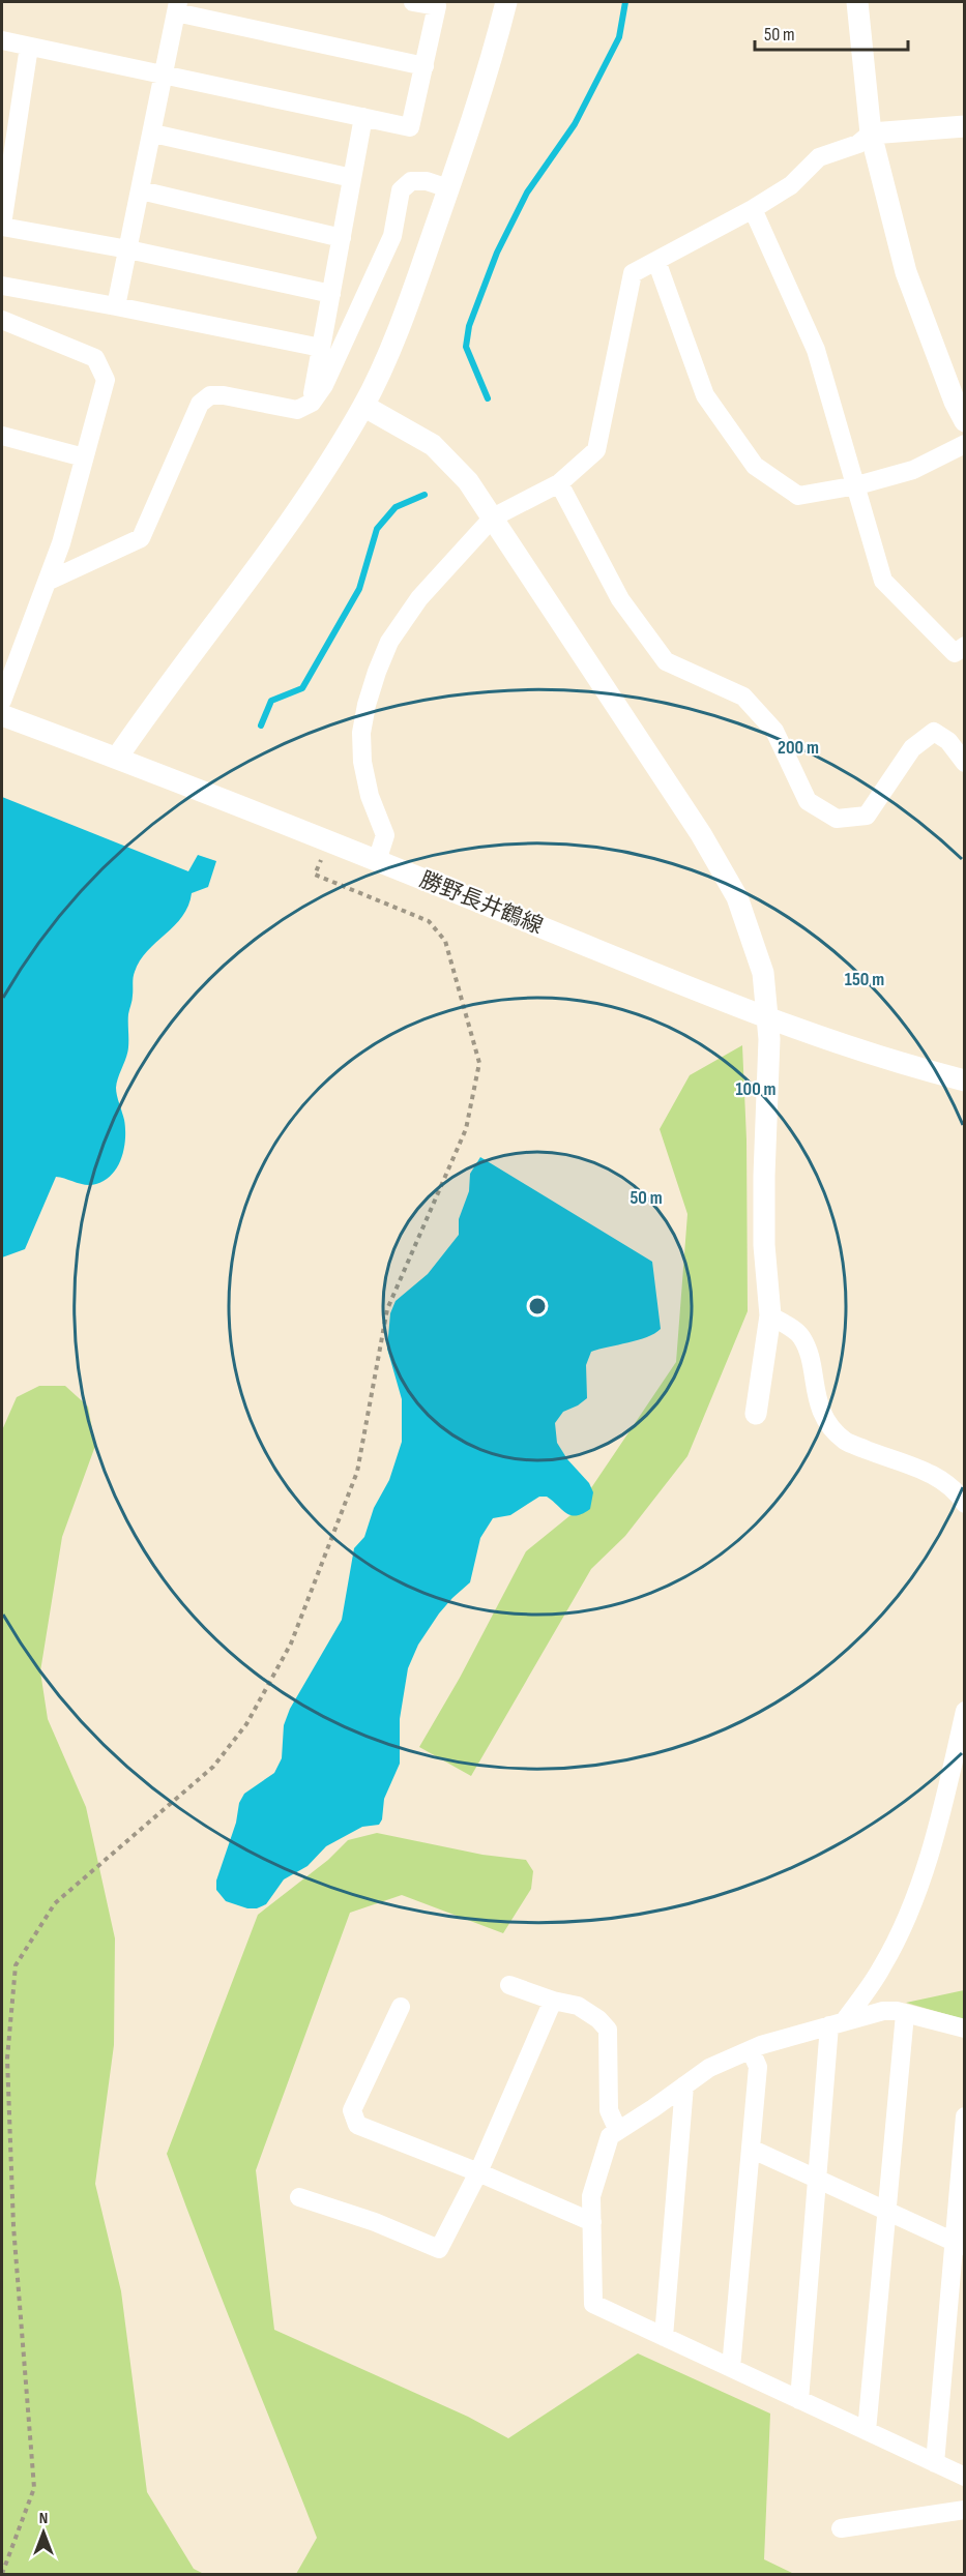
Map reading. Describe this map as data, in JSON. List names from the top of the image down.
{
  "streets": {
    "street": ["勝野長井鶴線"]
  },
  "scale_bar": "50 m",
  "north": "top",
  "rings": [
    "200 m",
    "150 m",
    "100 m",
    "50 m"
  ]
}
